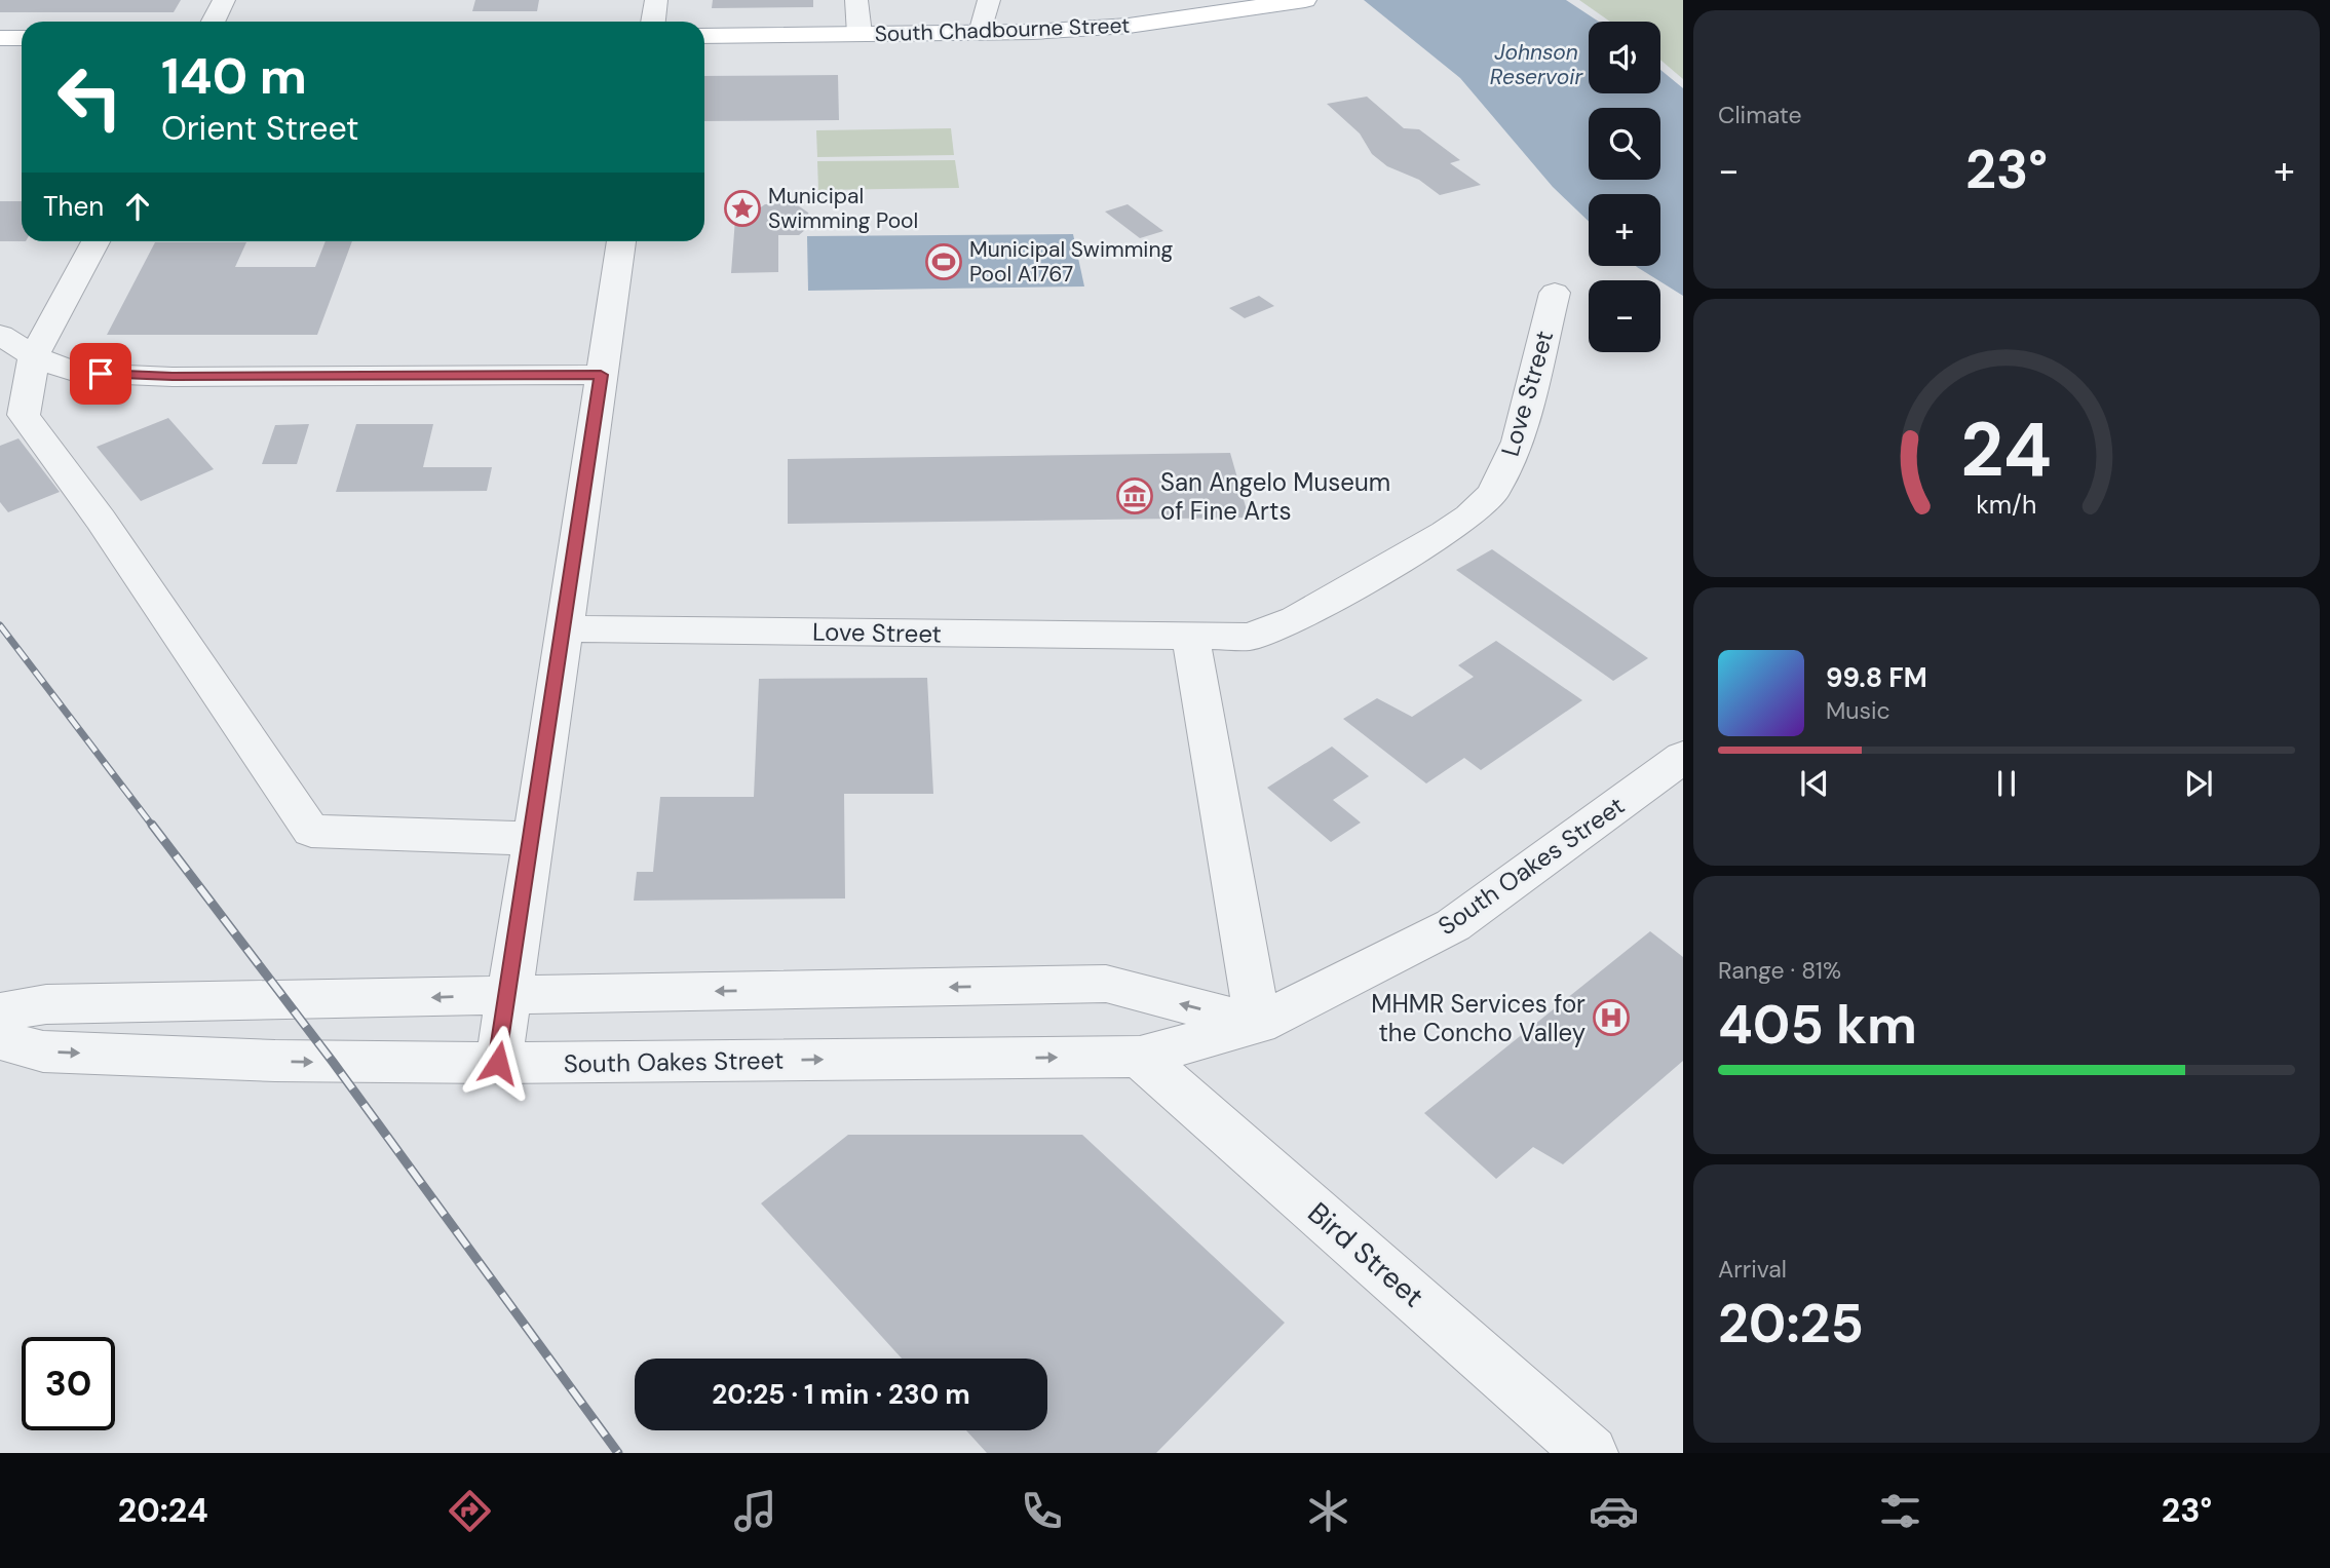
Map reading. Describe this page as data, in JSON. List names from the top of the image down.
{
  "streets": {
    "main road": ["South Chadbourne Street"],
    "street": ["Love Street", "South Oakes Street", "Bird Street"]
  },
  "crossings": [
    ["South Oakes Street", "Bird Street"]
  ],
  "water": ["Johnson Reservoir"],
  "places": {
    "place": ["Municipal Swimming Pool"],
    "sports": ["Municipal Swimming Pool A1767"],
    "museum": ["San Angelo Museum of Fine Arts"],
    "hospital": ["MHMR Services for the Concho Valley"]
  },
  "page": {
    "tile": [
      "Climate",
      ["Range · 81%", "405 km"],
      ["Arrival", "20:25"]
    ],
    "map_buttons": ["+", "−"],
    "turn": ["140 m", "Orient Street"],
    "heat": ["−", "23°", "+"],
    "then": "Then",
    "song": ["99.8 FM", "Music"],
    "limit": "30",
    "trip": "20:25 · 1 min · 230 m",
    "tabs": ["20:24", "23°"],
    "gauge": ["24", "km/h"]
  }
}
